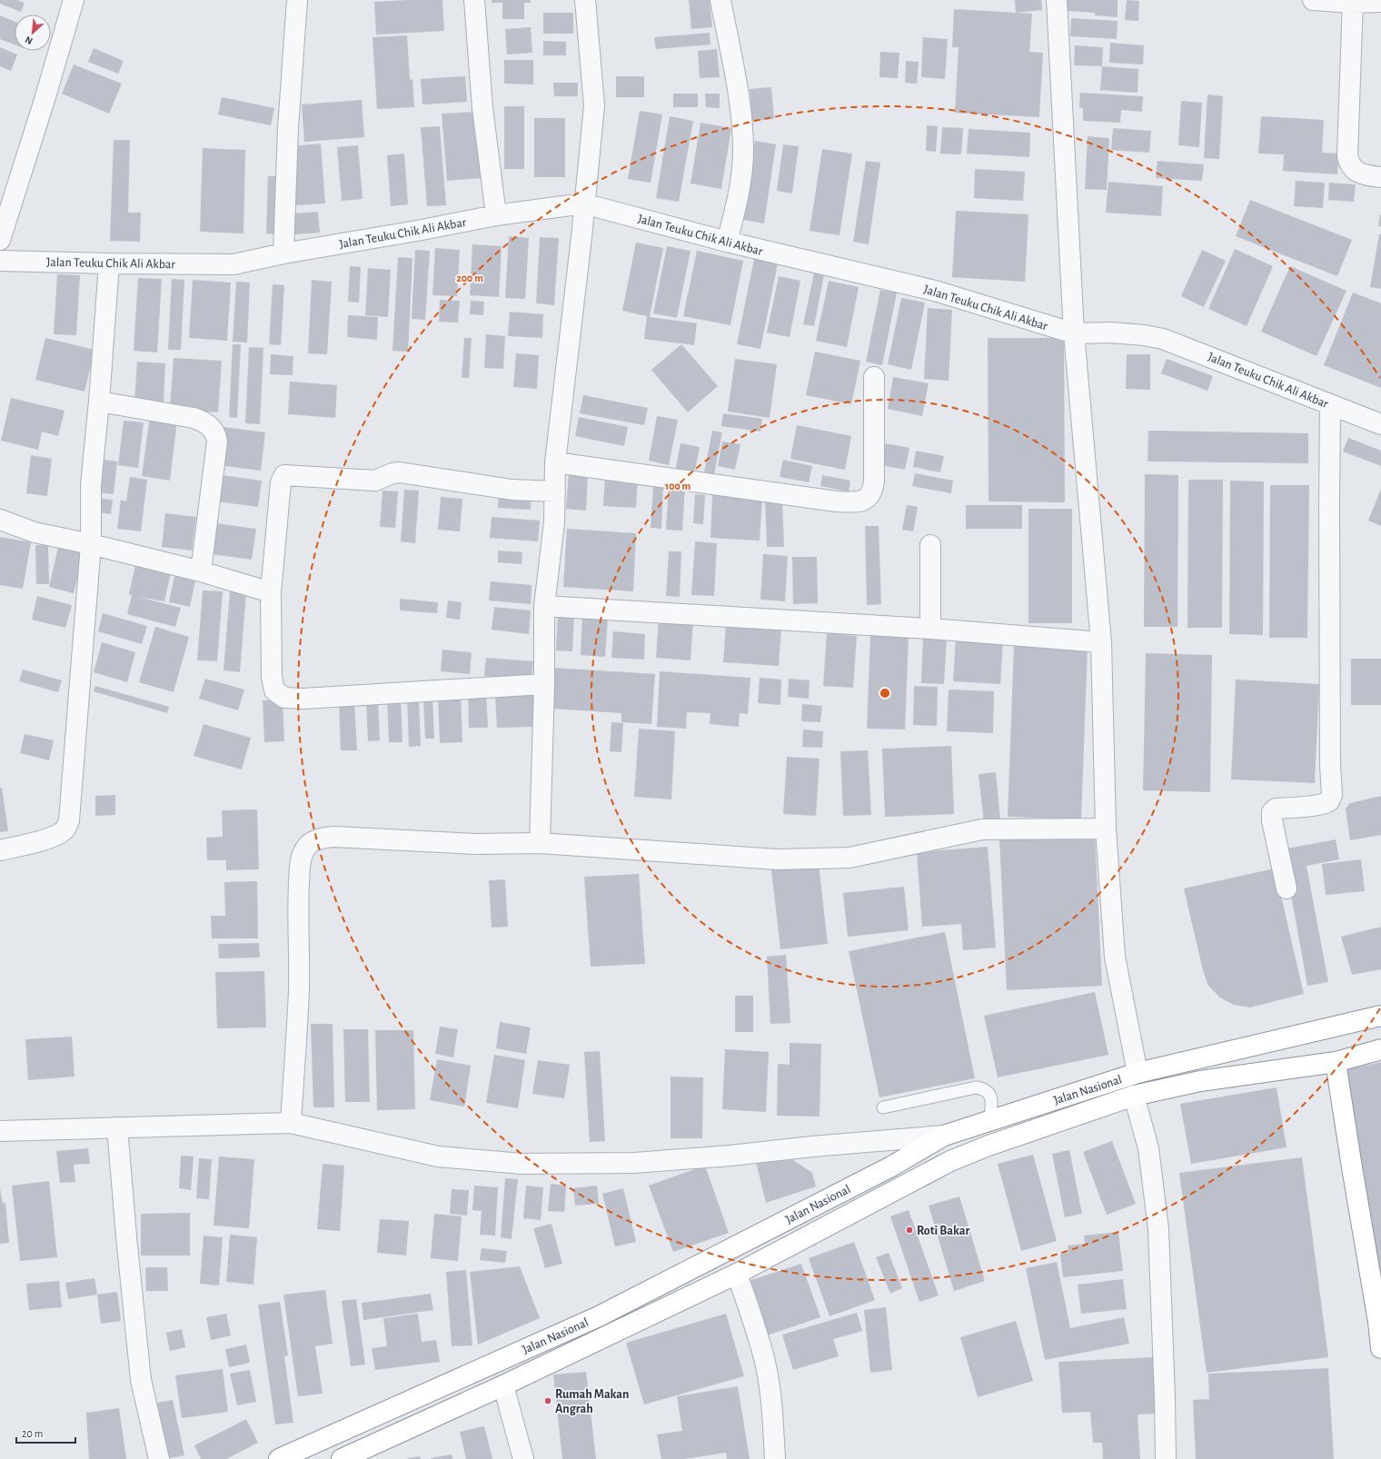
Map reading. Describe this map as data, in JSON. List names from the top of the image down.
{
  "streets": {
    "highway": ["Jalan Nasional"],
    "street": ["Jalan Teuku Chik Ali Akbar"]
  },
  "places": ["Roti Bakar", "Rumah Makan Angrah"],
  "scale_bar": "20 m",
  "north": "bottom left",
  "rings": ["200 m", "100 m"]
}
